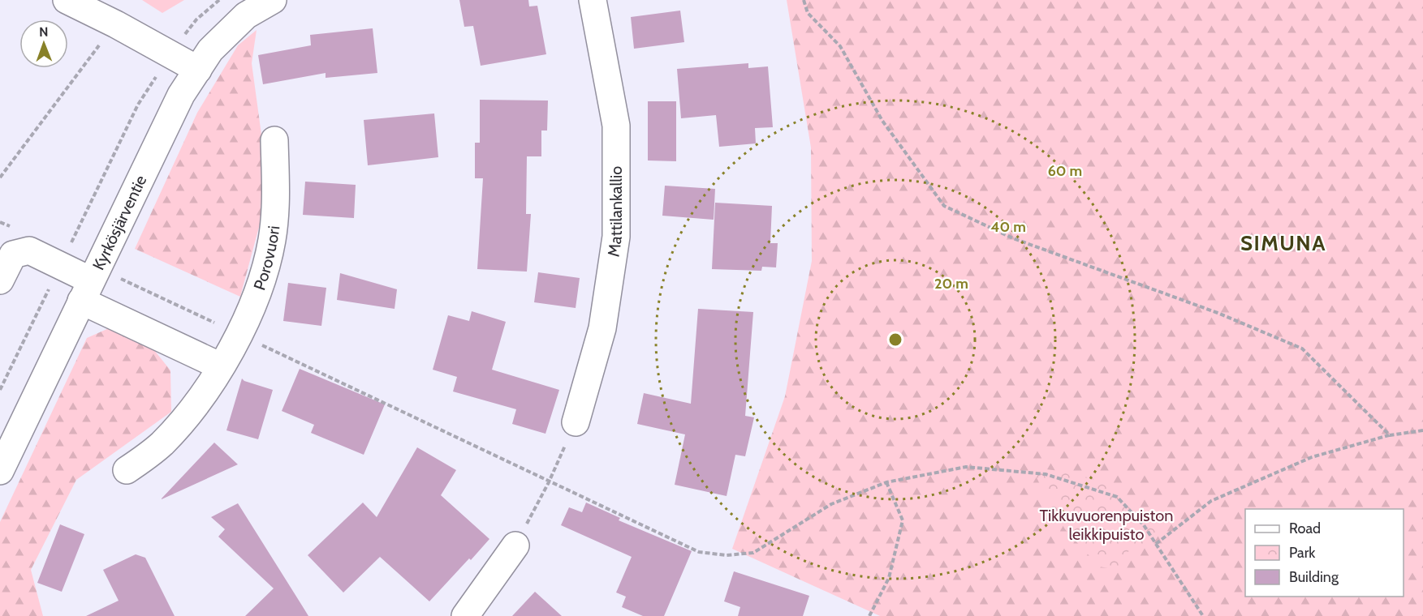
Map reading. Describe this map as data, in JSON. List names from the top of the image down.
{
  "streets": {
    "street": ["Mattilankallio", "Kyrkösjärventie", "Porovuori"]
  },
  "districts": ["SIMUNA"],
  "parks": ["Tikkuvuorenpuiston leikkipuisto"],
  "legend": ["Road", "Park", "Building"],
  "north": "top",
  "rings": ["60 m", "40 m", "20 m"]
}
